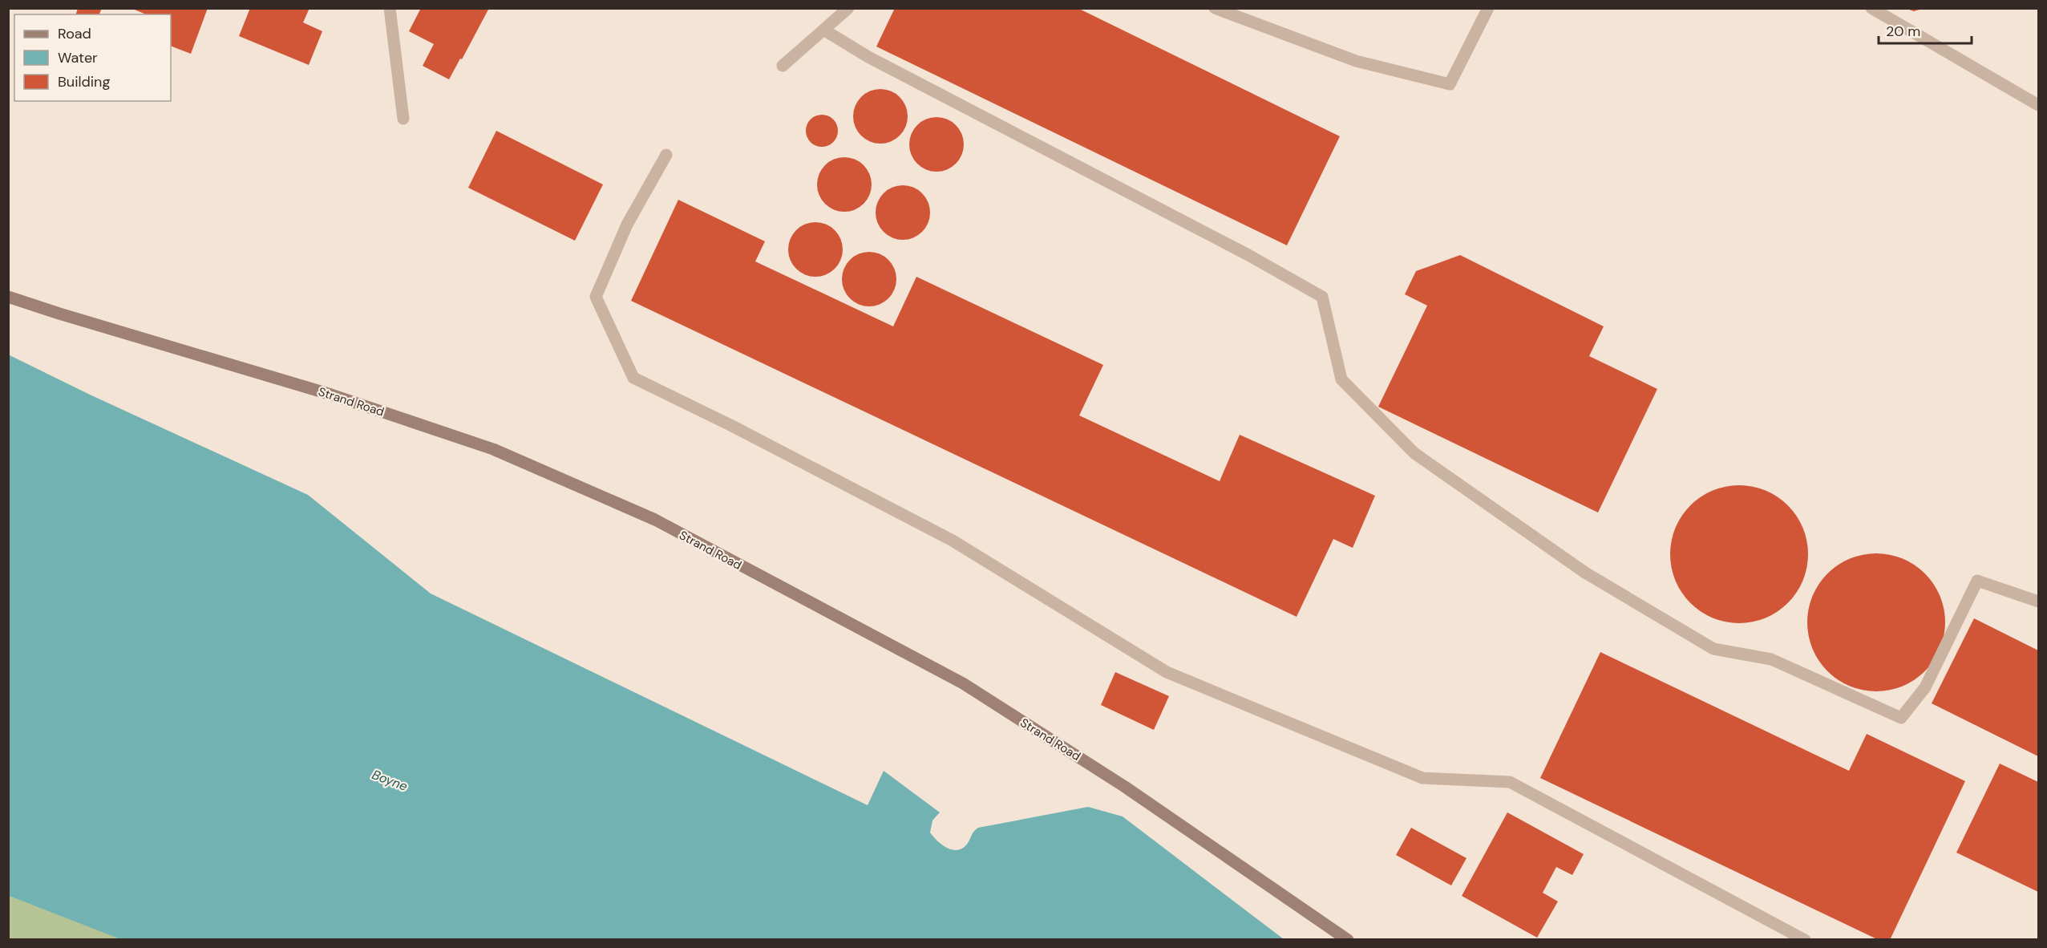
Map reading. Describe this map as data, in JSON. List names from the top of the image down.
{
  "streets": {
    "main road": ["Strand Road"]
  },
  "water": ["Boyne"],
  "legend": ["Road", "Water", "Building"],
  "scale_bar": "20 m"
}
